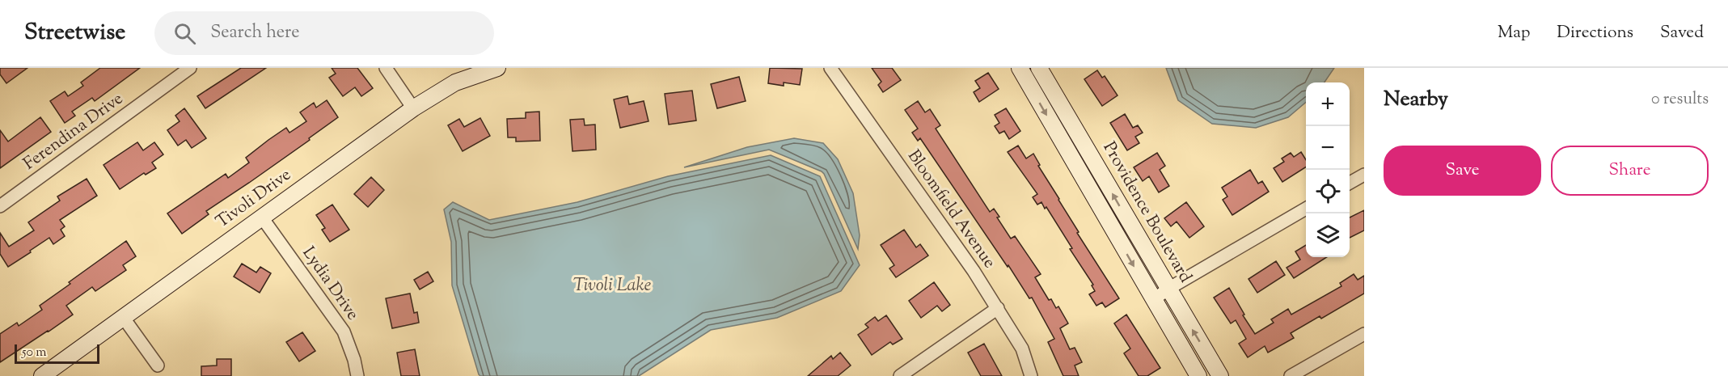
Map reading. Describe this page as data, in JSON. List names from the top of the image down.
{
  "streets": {
    "main road": ["Tivoli Drive", "Providence Boulevard"],
    "street": ["Ferendina Drive", "Bloomfield Avenue", "Lydia Drive"]
  },
  "crossings": [
    ["Tivoli Drive", "Lydia Drive"]
  ],
  "water": ["Tivoli Lake"],
  "scale_bar": "50 m",
  "page": {
    "header": "Streetwise",
    "search": "Search here",
    "nav": ["Map", "Directions", "Saved"],
    "heading": ["Nearby", "0 results"],
    "map_buttons": ["+", "−"],
    "buttons": ["Save", "Share"],
    "scale": "50 m"
  }
}
